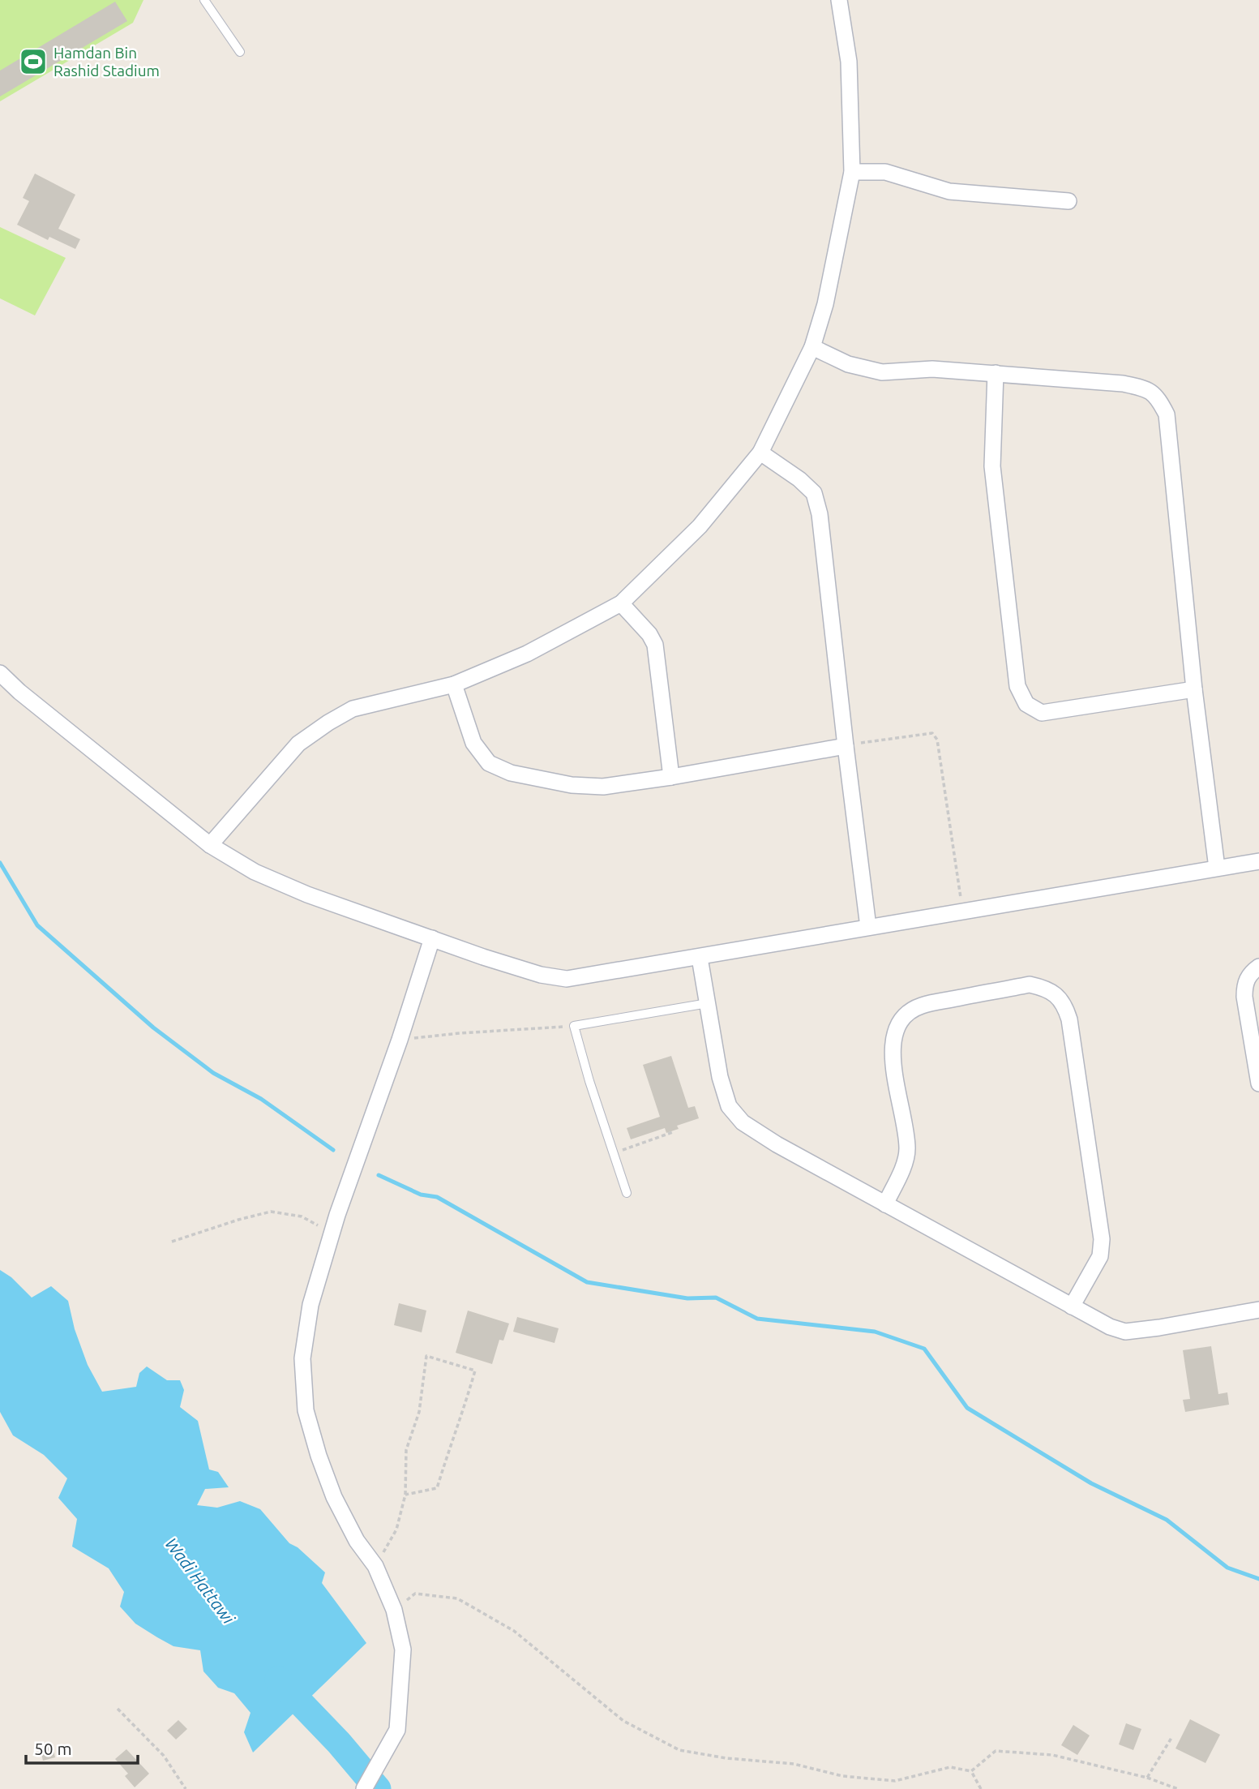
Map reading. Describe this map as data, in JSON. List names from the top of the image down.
{
  "water": ["Wadi Hattawi"],
  "places": {
    "sports": ["Hamdan Bin Rashid Stadium"]
  },
  "scale_bar": "50 m"
}
